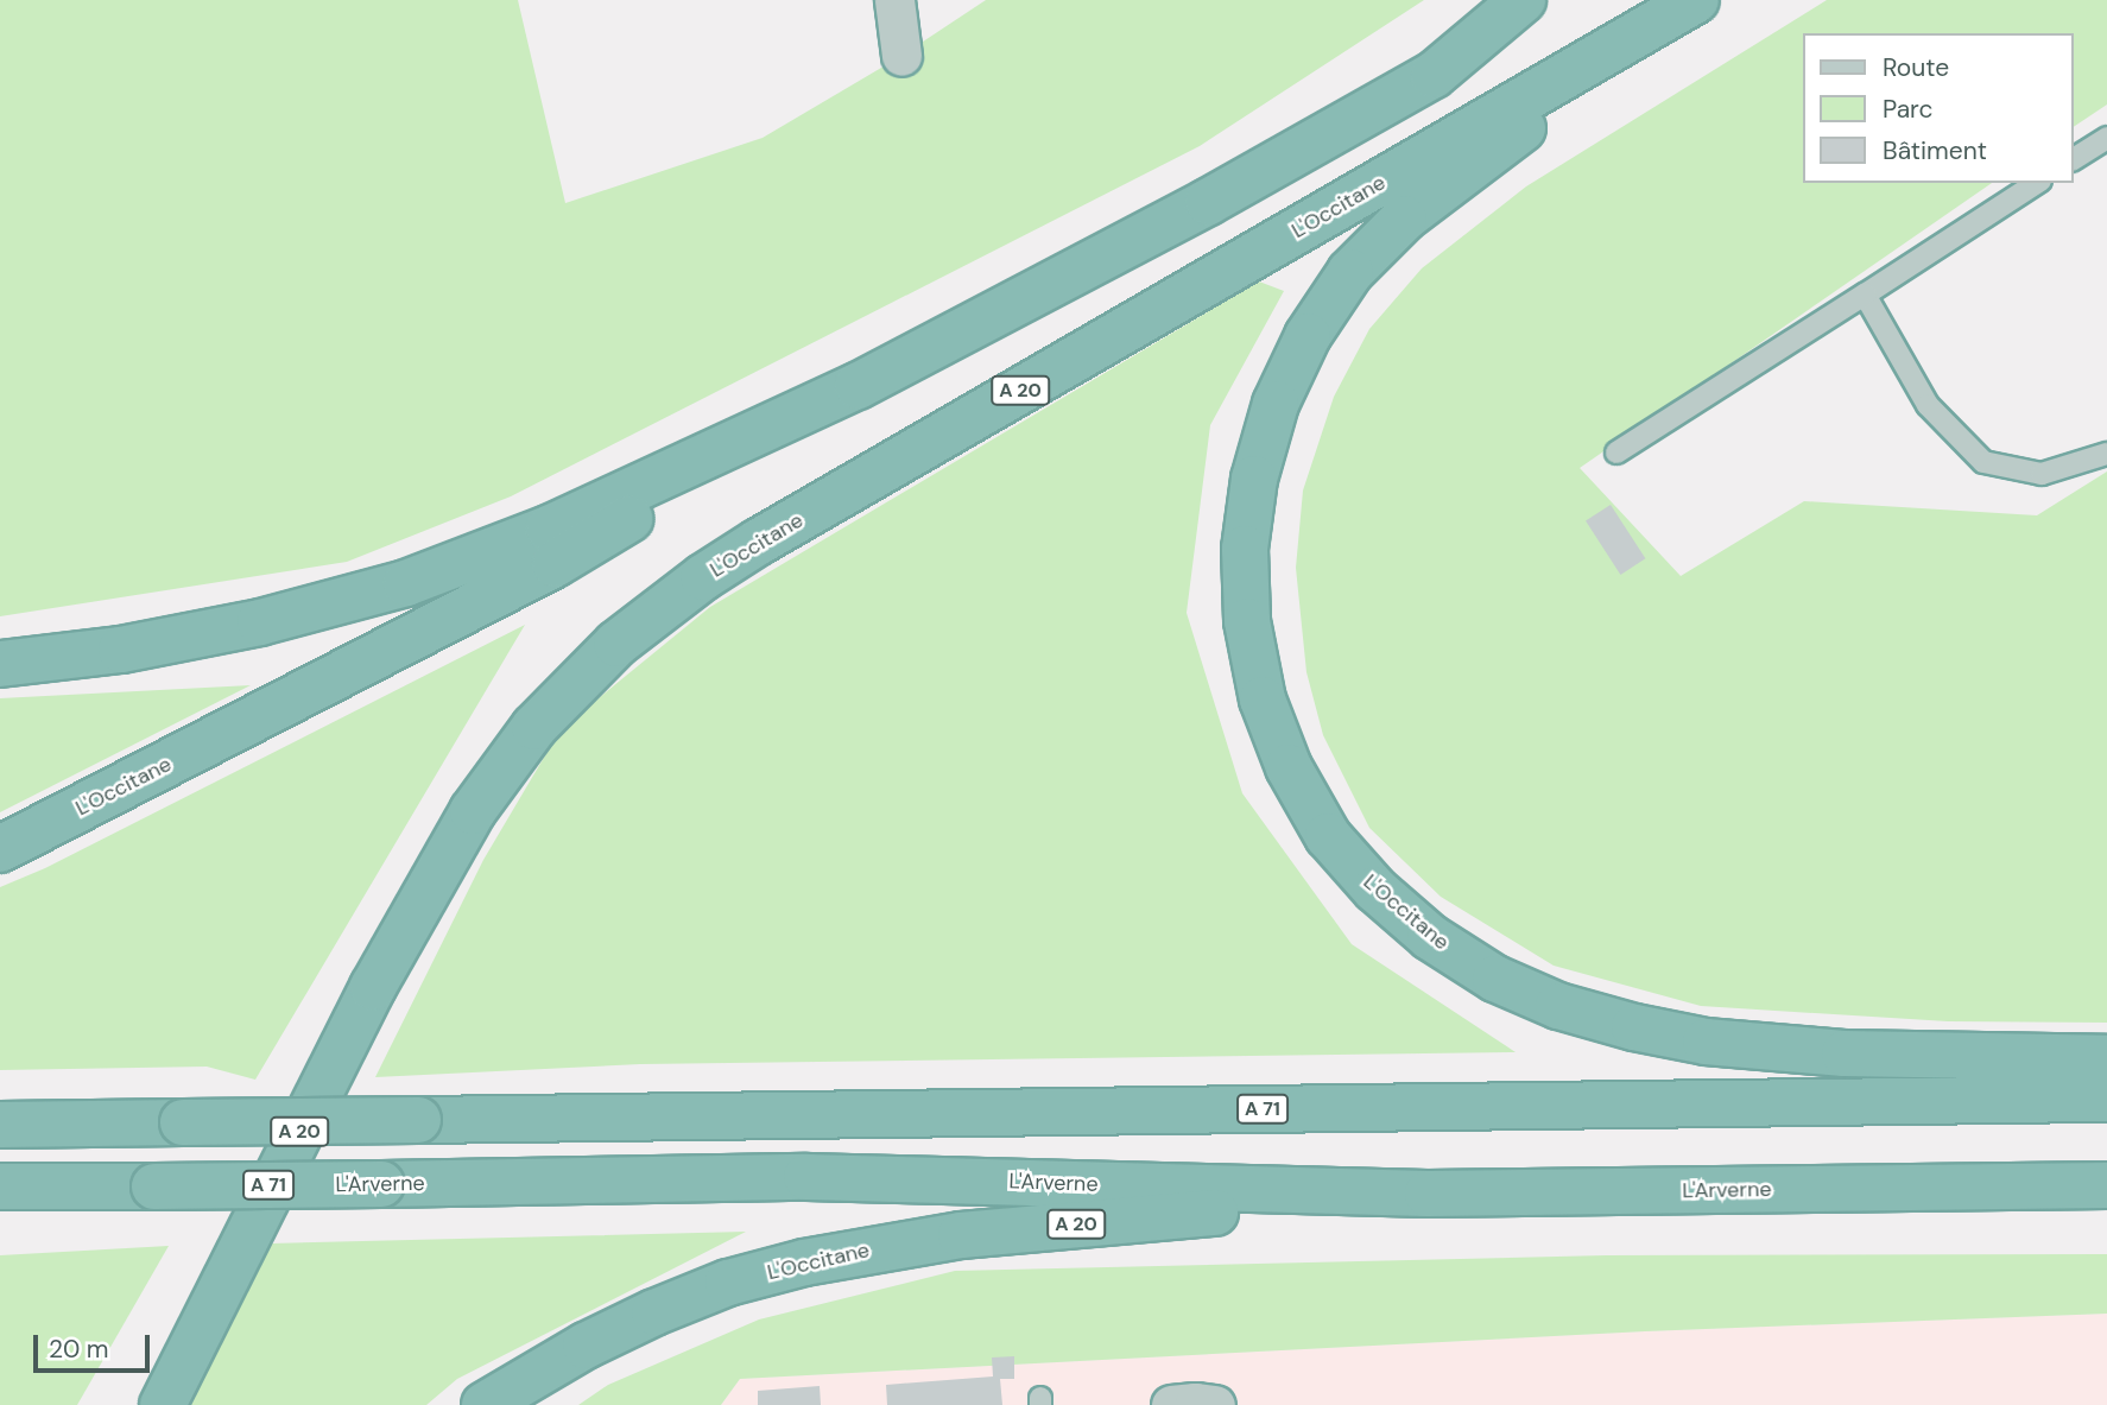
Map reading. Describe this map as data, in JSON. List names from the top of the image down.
{
  "streets": {
    "highway": [
      "L'Occitane",
      "A 20",
      "A 71",
      "L'Arverne"
    ]
  },
  "crossings": [
    ["L'Occitane", "L'Arverne"]
  ],
  "legend": ["Route", "Parc", "Bâtiment"],
  "scale_bar": "20 m"
}
